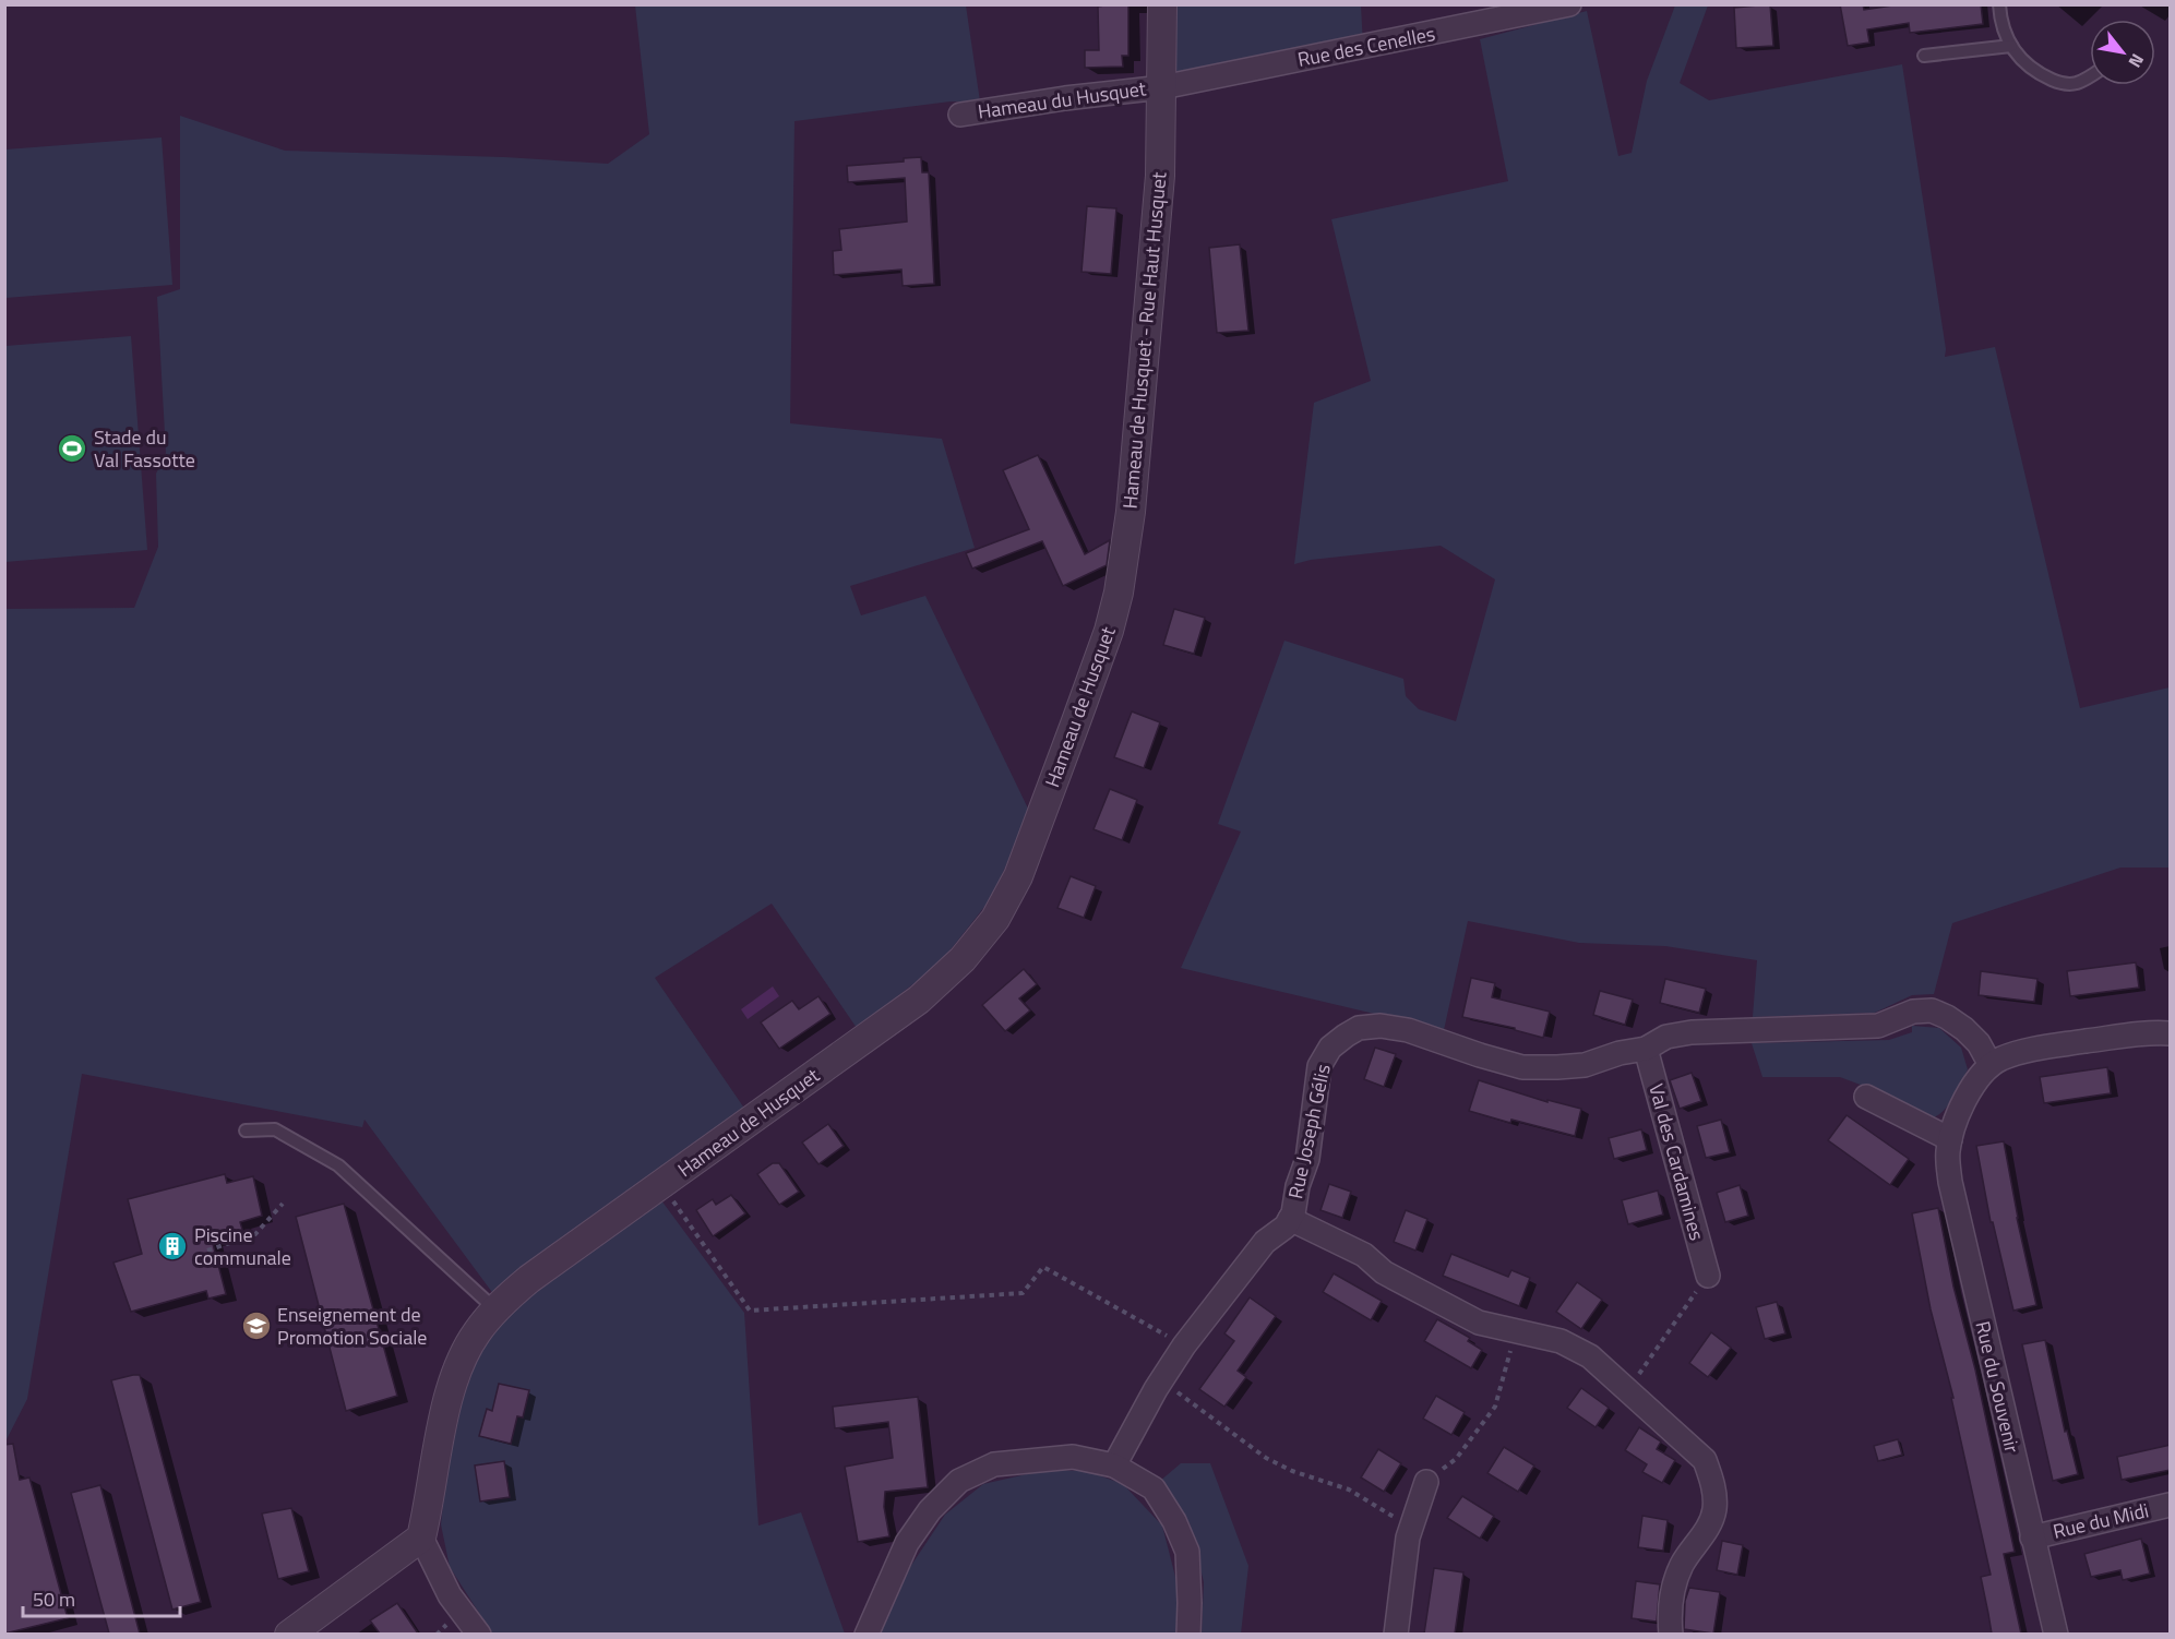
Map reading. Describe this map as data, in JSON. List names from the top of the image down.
{
  "streets": {
    "street": [
      "Rue des Cenelles",
      "Hameau du Husquet",
      "Hameau de Husquet - Rue Haut Husquet",
      "Hameau de Husquet",
      "Rue Joseph Gélis",
      "Val des Cardamines",
      "Rue du Souvenir",
      "Rue du Midi"
    ]
  },
  "crossings": [
    ["Rue des Cenelles", "Hameau du Husquet"],
    ["Rue des Cenelles", "Hameau de Husquet - Rue Haut Husquet"],
    ["Hameau du Husquet", "Hameau de Husquet - Rue Haut Husquet"],
    ["Hameau de Husquet - Rue Haut Husquet", "Hameau de Husquet"],
    ["Rue Joseph Gélis", "Val des Cardamines"],
    ["Rue du Souvenir", "Rue du Midi"]
  ],
  "places": {
    "sports": ["Stade du Val Fassotte"],
    "building": ["Piscine communale"],
    "school or university": ["Enseignement de Promotion Sociale"]
  },
  "scale_bar": "50 m",
  "north": "bottom right"
}
